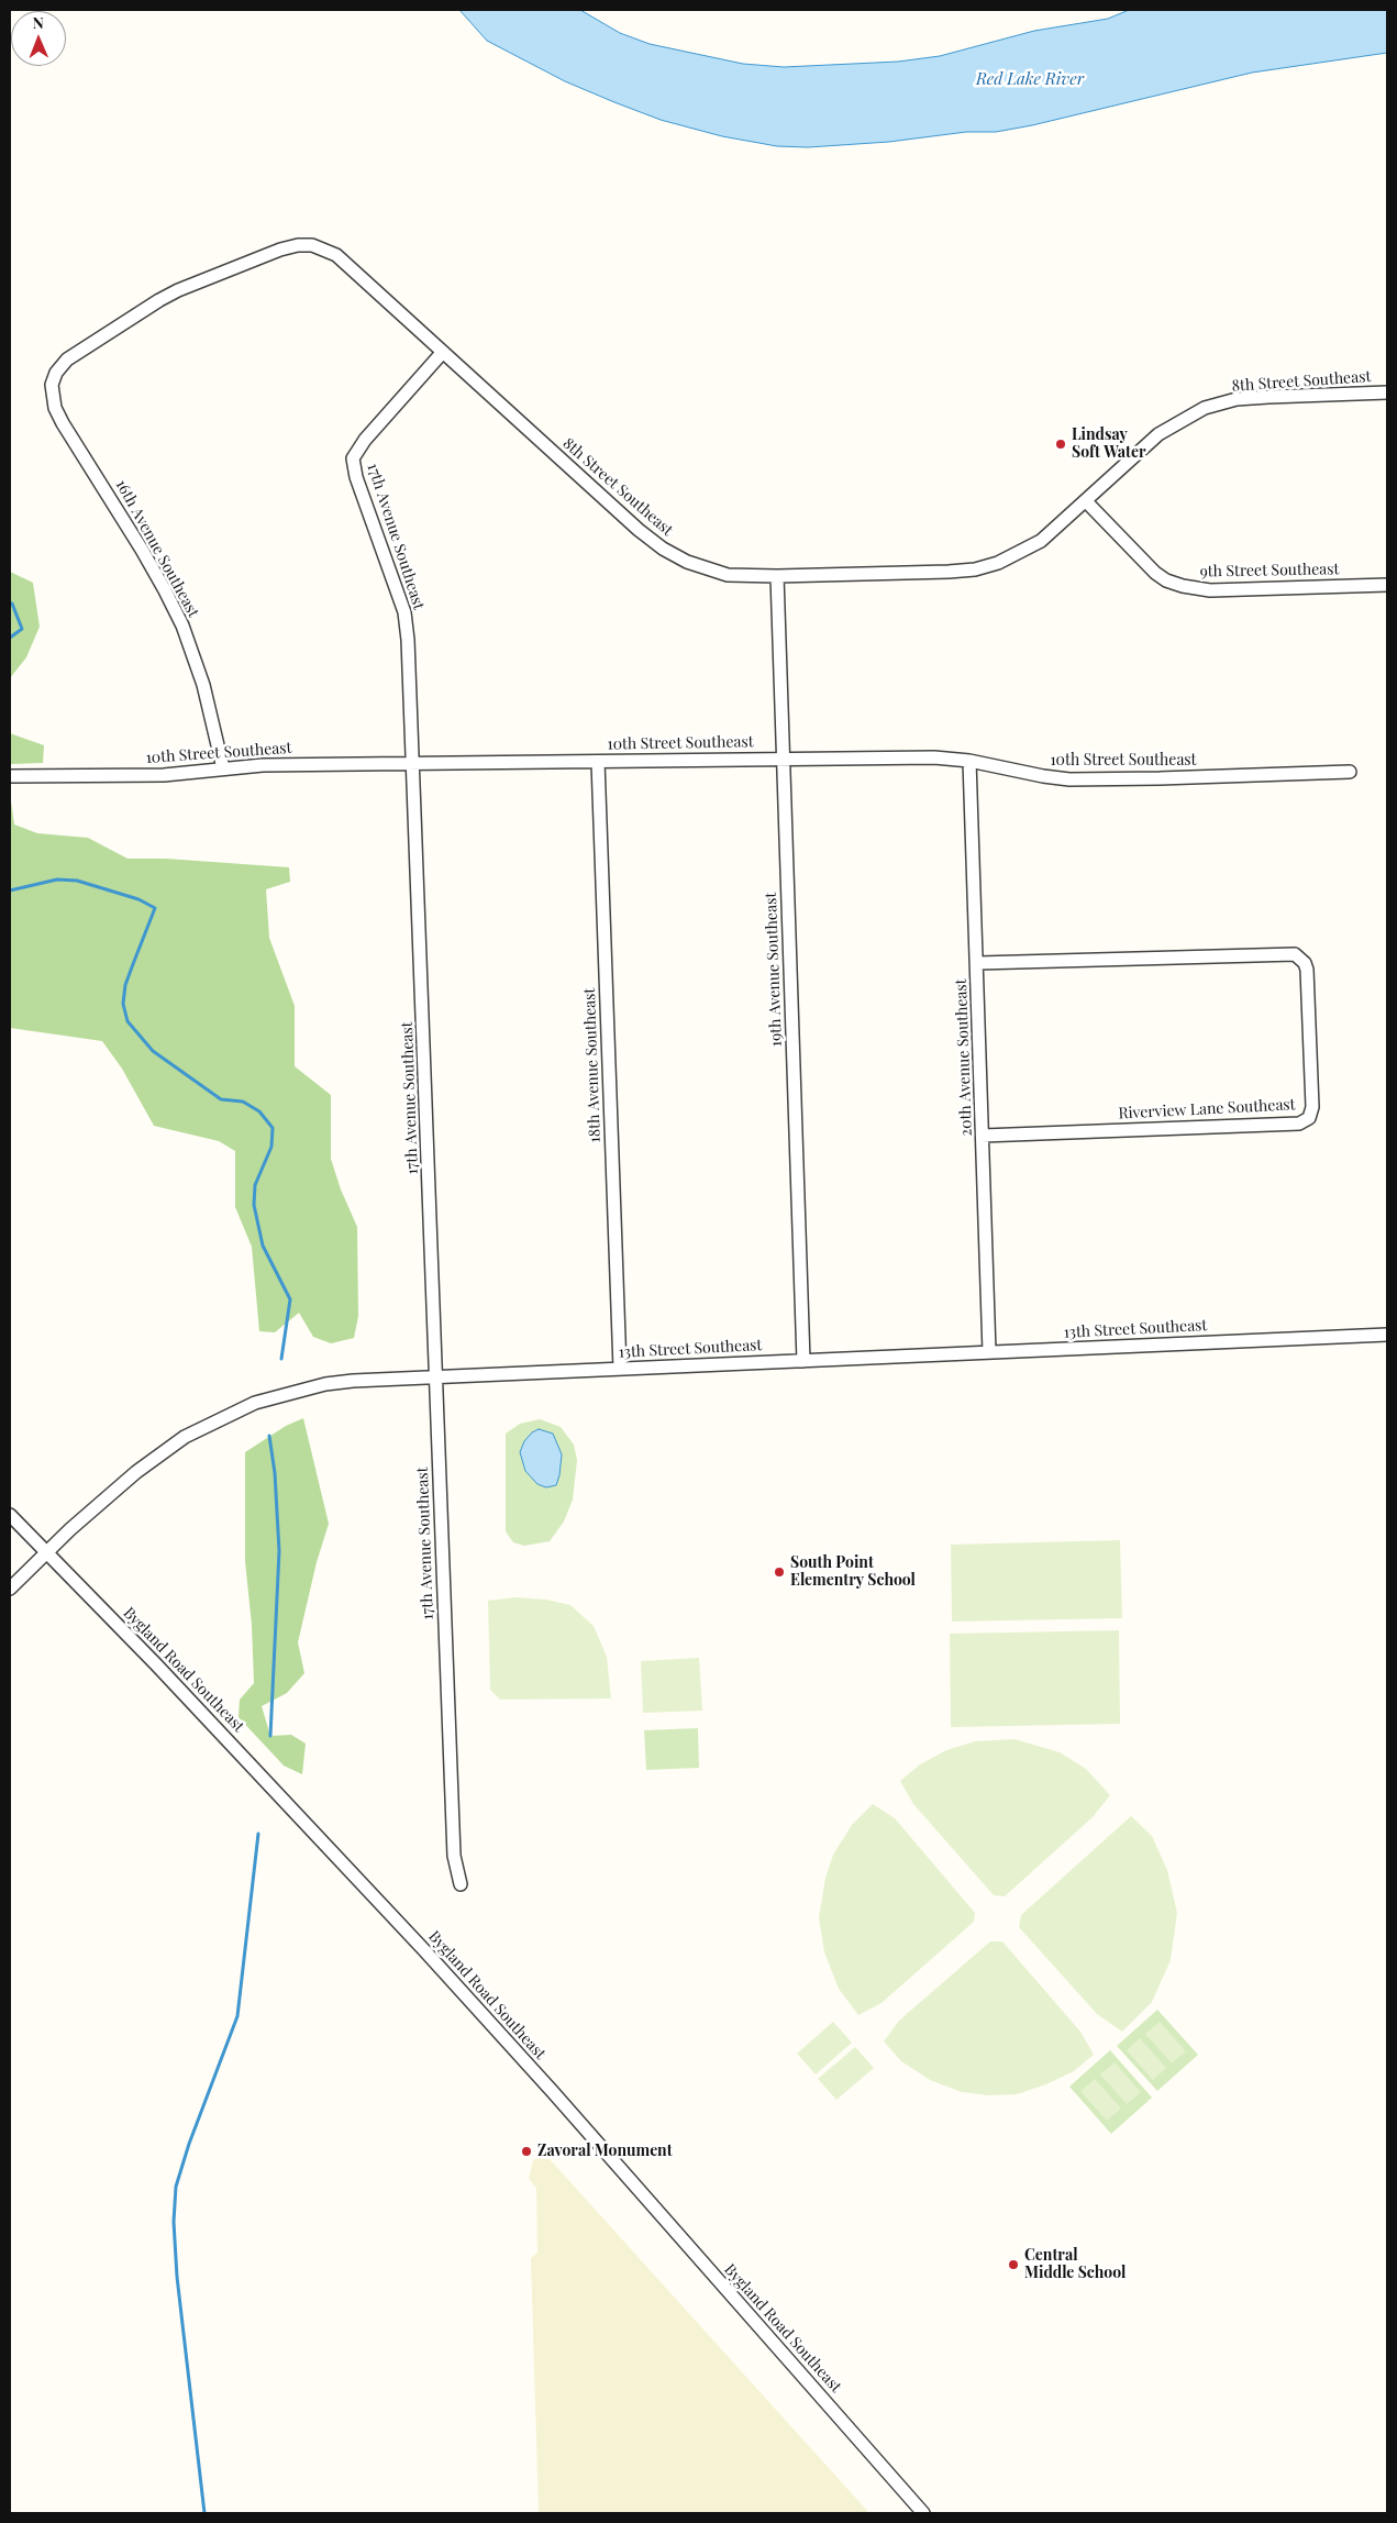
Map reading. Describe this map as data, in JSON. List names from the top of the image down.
{
  "streets": {
    "street": [
      "8th Street Southeast",
      "17th Avenue Southeast",
      "16th Avenue Southeast",
      "9th Street Southeast",
      "10th Street Southeast",
      "19th Avenue Southeast",
      "20th Avenue Southeast",
      "18th Avenue Southeast",
      "Riverview Lane Southeast",
      "13th Street Southeast",
      "Bygland Road Southeast"
    ]
  },
  "crossings": [
    ["8th Street Southeast", "17th Avenue Southeast"],
    ["8th Street Southeast", "16th Avenue Southeast"],
    ["8th Street Southeast", "9th Street Southeast"],
    ["8th Street Southeast", "19th Avenue Southeast"],
    ["17th Avenue Southeast", "10th Street Southeast"],
    ["17th Avenue Southeast", "13th Street Southeast"],
    ["16th Avenue Southeast", "10th Street Southeast"],
    ["10th Street Southeast", "19th Avenue Southeast"],
    ["10th Street Southeast", "20th Avenue Southeast"],
    ["10th Street Southeast", "18th Avenue Southeast"],
    ["19th Avenue Southeast", "13th Street Southeast"],
    ["20th Avenue Southeast", "Riverview Lane Southeast"],
    ["20th Avenue Southeast", "13th Street Southeast"],
    ["18th Avenue Southeast", "13th Street Southeast"],
    ["13th Street Southeast", "Bygland Road Southeast"]
  ],
  "water": ["Red Lake River"],
  "places": [
    "Lindsay Soft Water",
    "South Point Elementry School",
    "Zavoral Monument",
    "Central Middle School"
  ],
  "north": "top"
}
